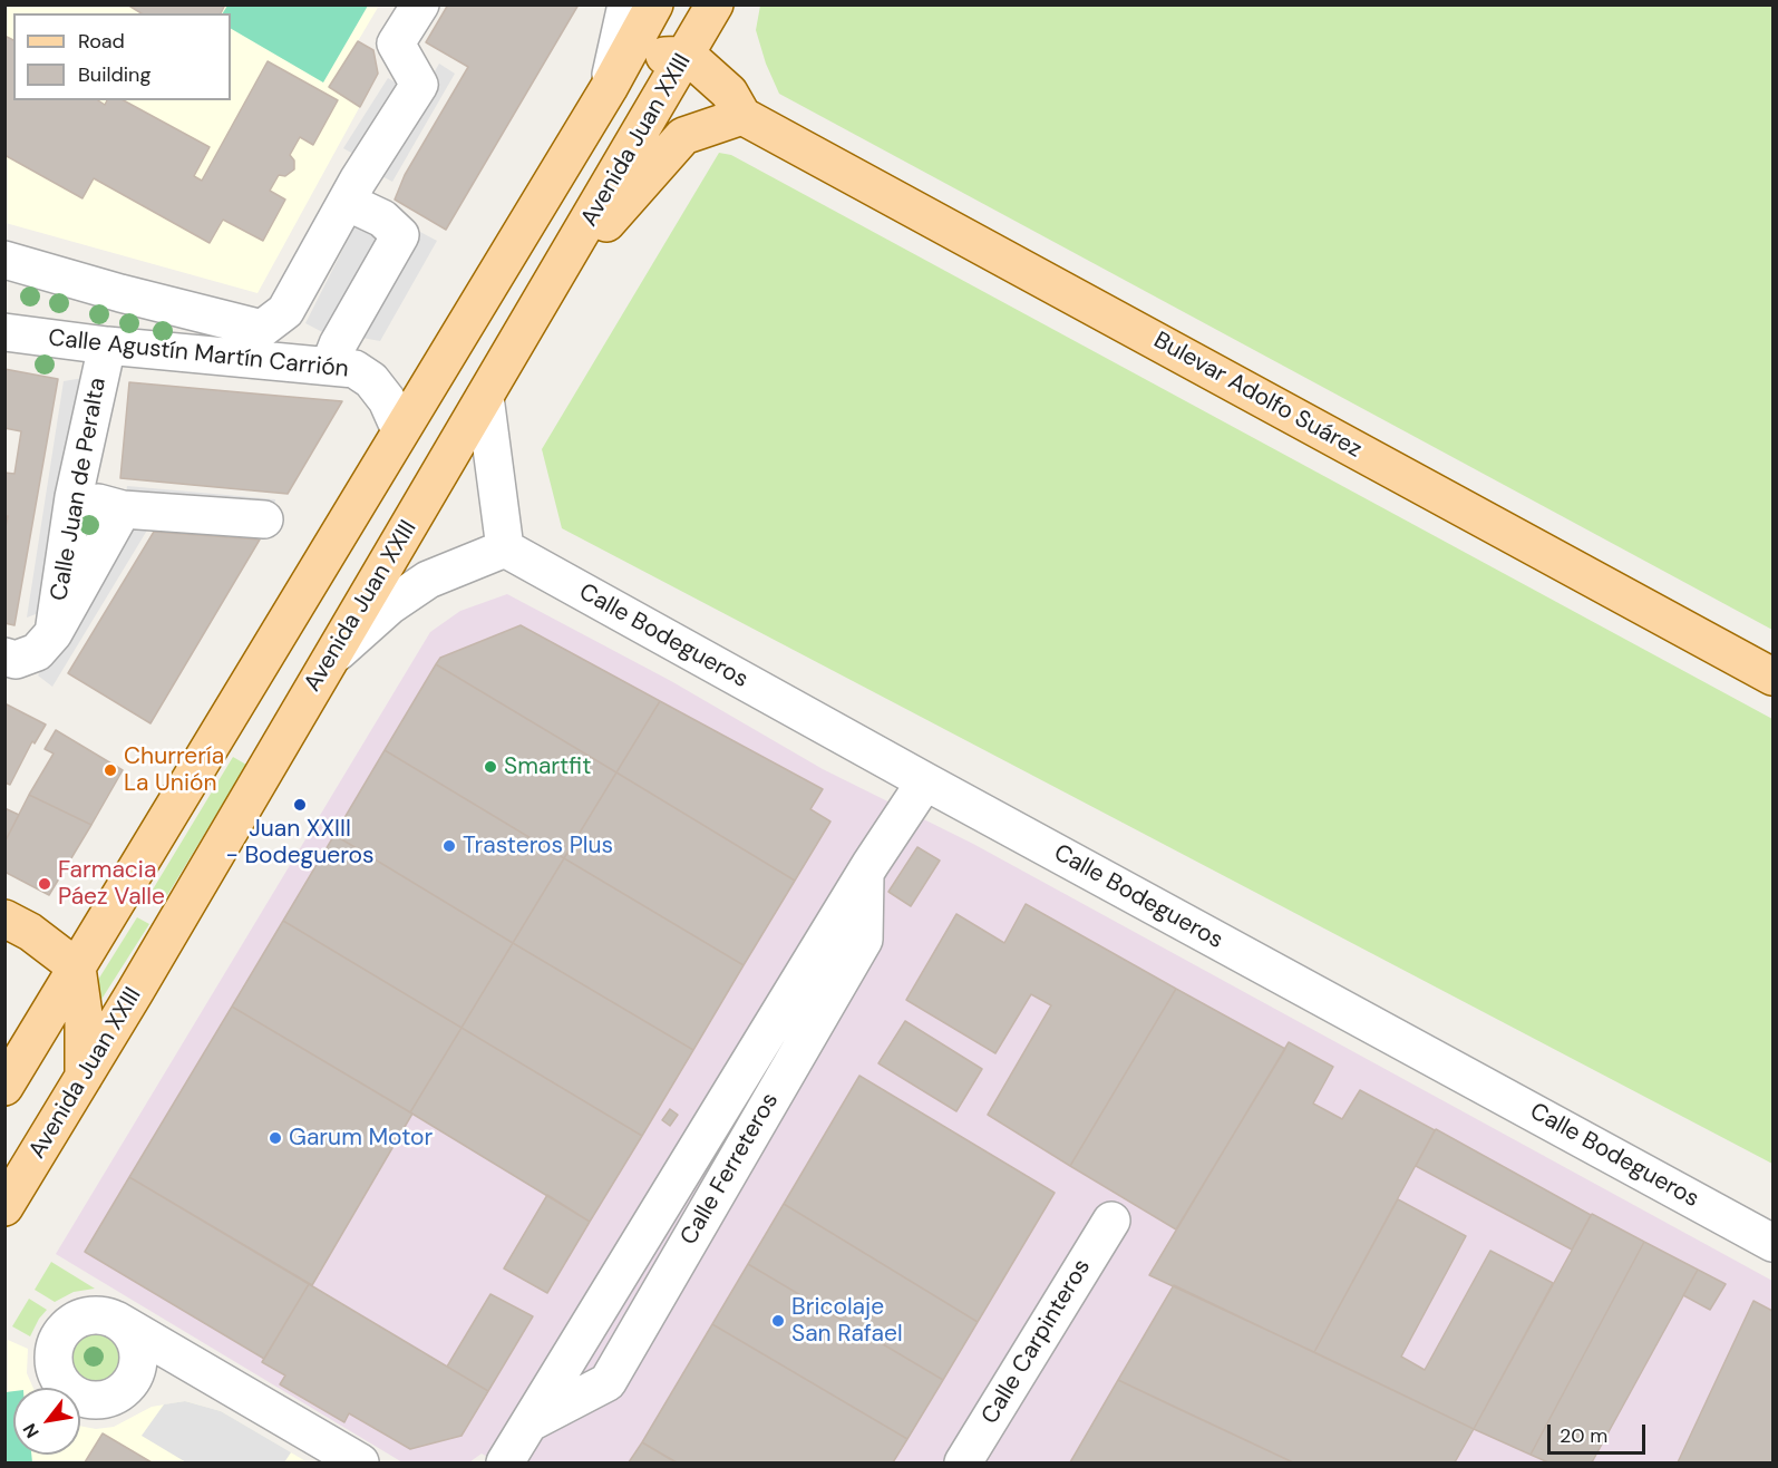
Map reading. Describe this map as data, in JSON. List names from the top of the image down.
{
  "streets": {
    "main road": ["Avenida Juan XXIII", "Bulevar Adolfo Suárez"],
    "street": [
      "Calle Agustín Martín Carrión",
      "Calle Juan de Peralta",
      "Calle Bodegueros",
      "Calle Ferreteros",
      "Calle Carpinteros"
    ]
  },
  "crossings": [
    ["Calle Agustín Martín Carrión", "Calle Juan de Peralta"],
    ["Calle Bodegueros", "Calle Ferreteros"]
  ],
  "places": [
    "Smartfit",
    "Churrería La Unión",
    "Juan XXIII - Bodegueros",
    "Trasteros Plus",
    "Farmacia Páez Valle",
    "Garum Motor",
    "Bricolaje San Rafael"
  ],
  "legend": ["Road", "Building"],
  "scale_bar": "20 m",
  "north": "bottom left"
}
